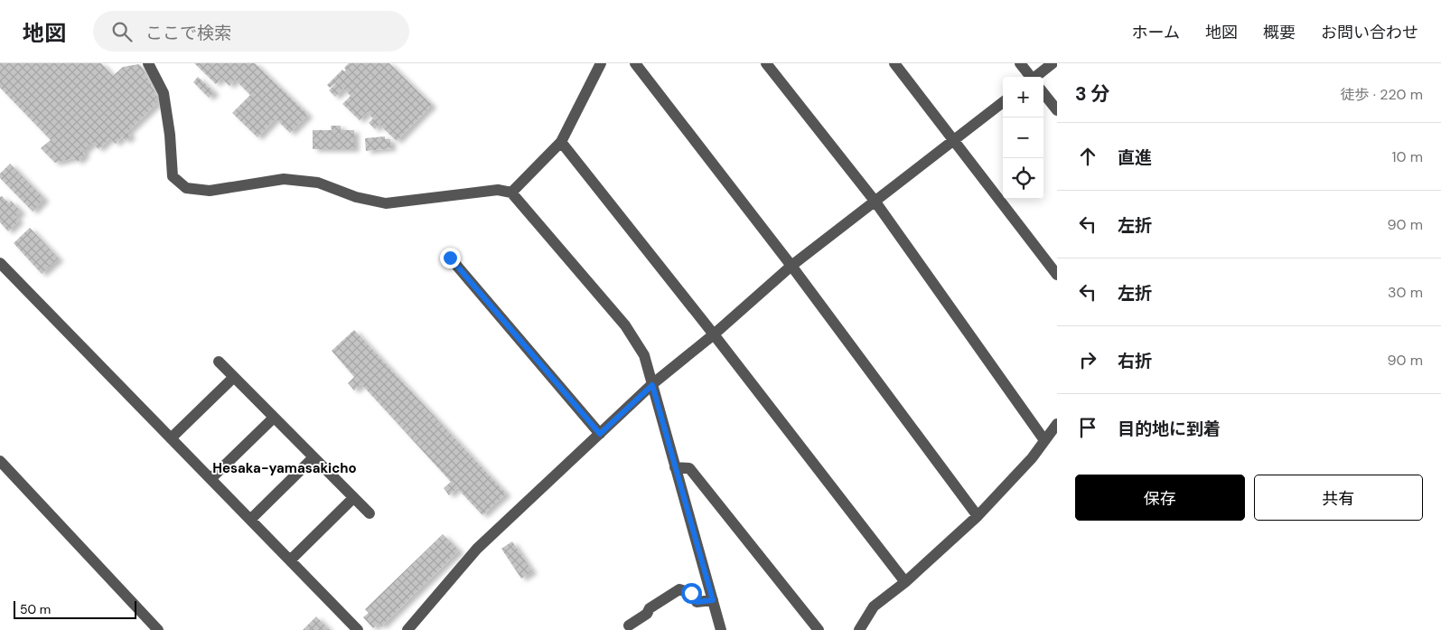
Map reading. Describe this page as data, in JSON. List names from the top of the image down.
{
  "districts": ["Hesaka-yamasakicho"],
  "scale_bar": "50 m",
  "page": {
    "header": "地図",
    "search": "ここで検索",
    "nav": [
      "ホーム",
      "地図",
      "概要",
      "お問い合わせ"
    ],
    "heading": ["3 分", "徒歩 · 220 m"],
    "map_buttons": ["+", "−"],
    "list": [
      ["直進", "10 m"],
      ["左折", "90 m"],
      ["左折", "30 m"],
      ["右折", "90 m"],
      "目的地に到着"
    ],
    "buttons": ["保存", "共有"],
    "scale": "50 m"
  }
}
